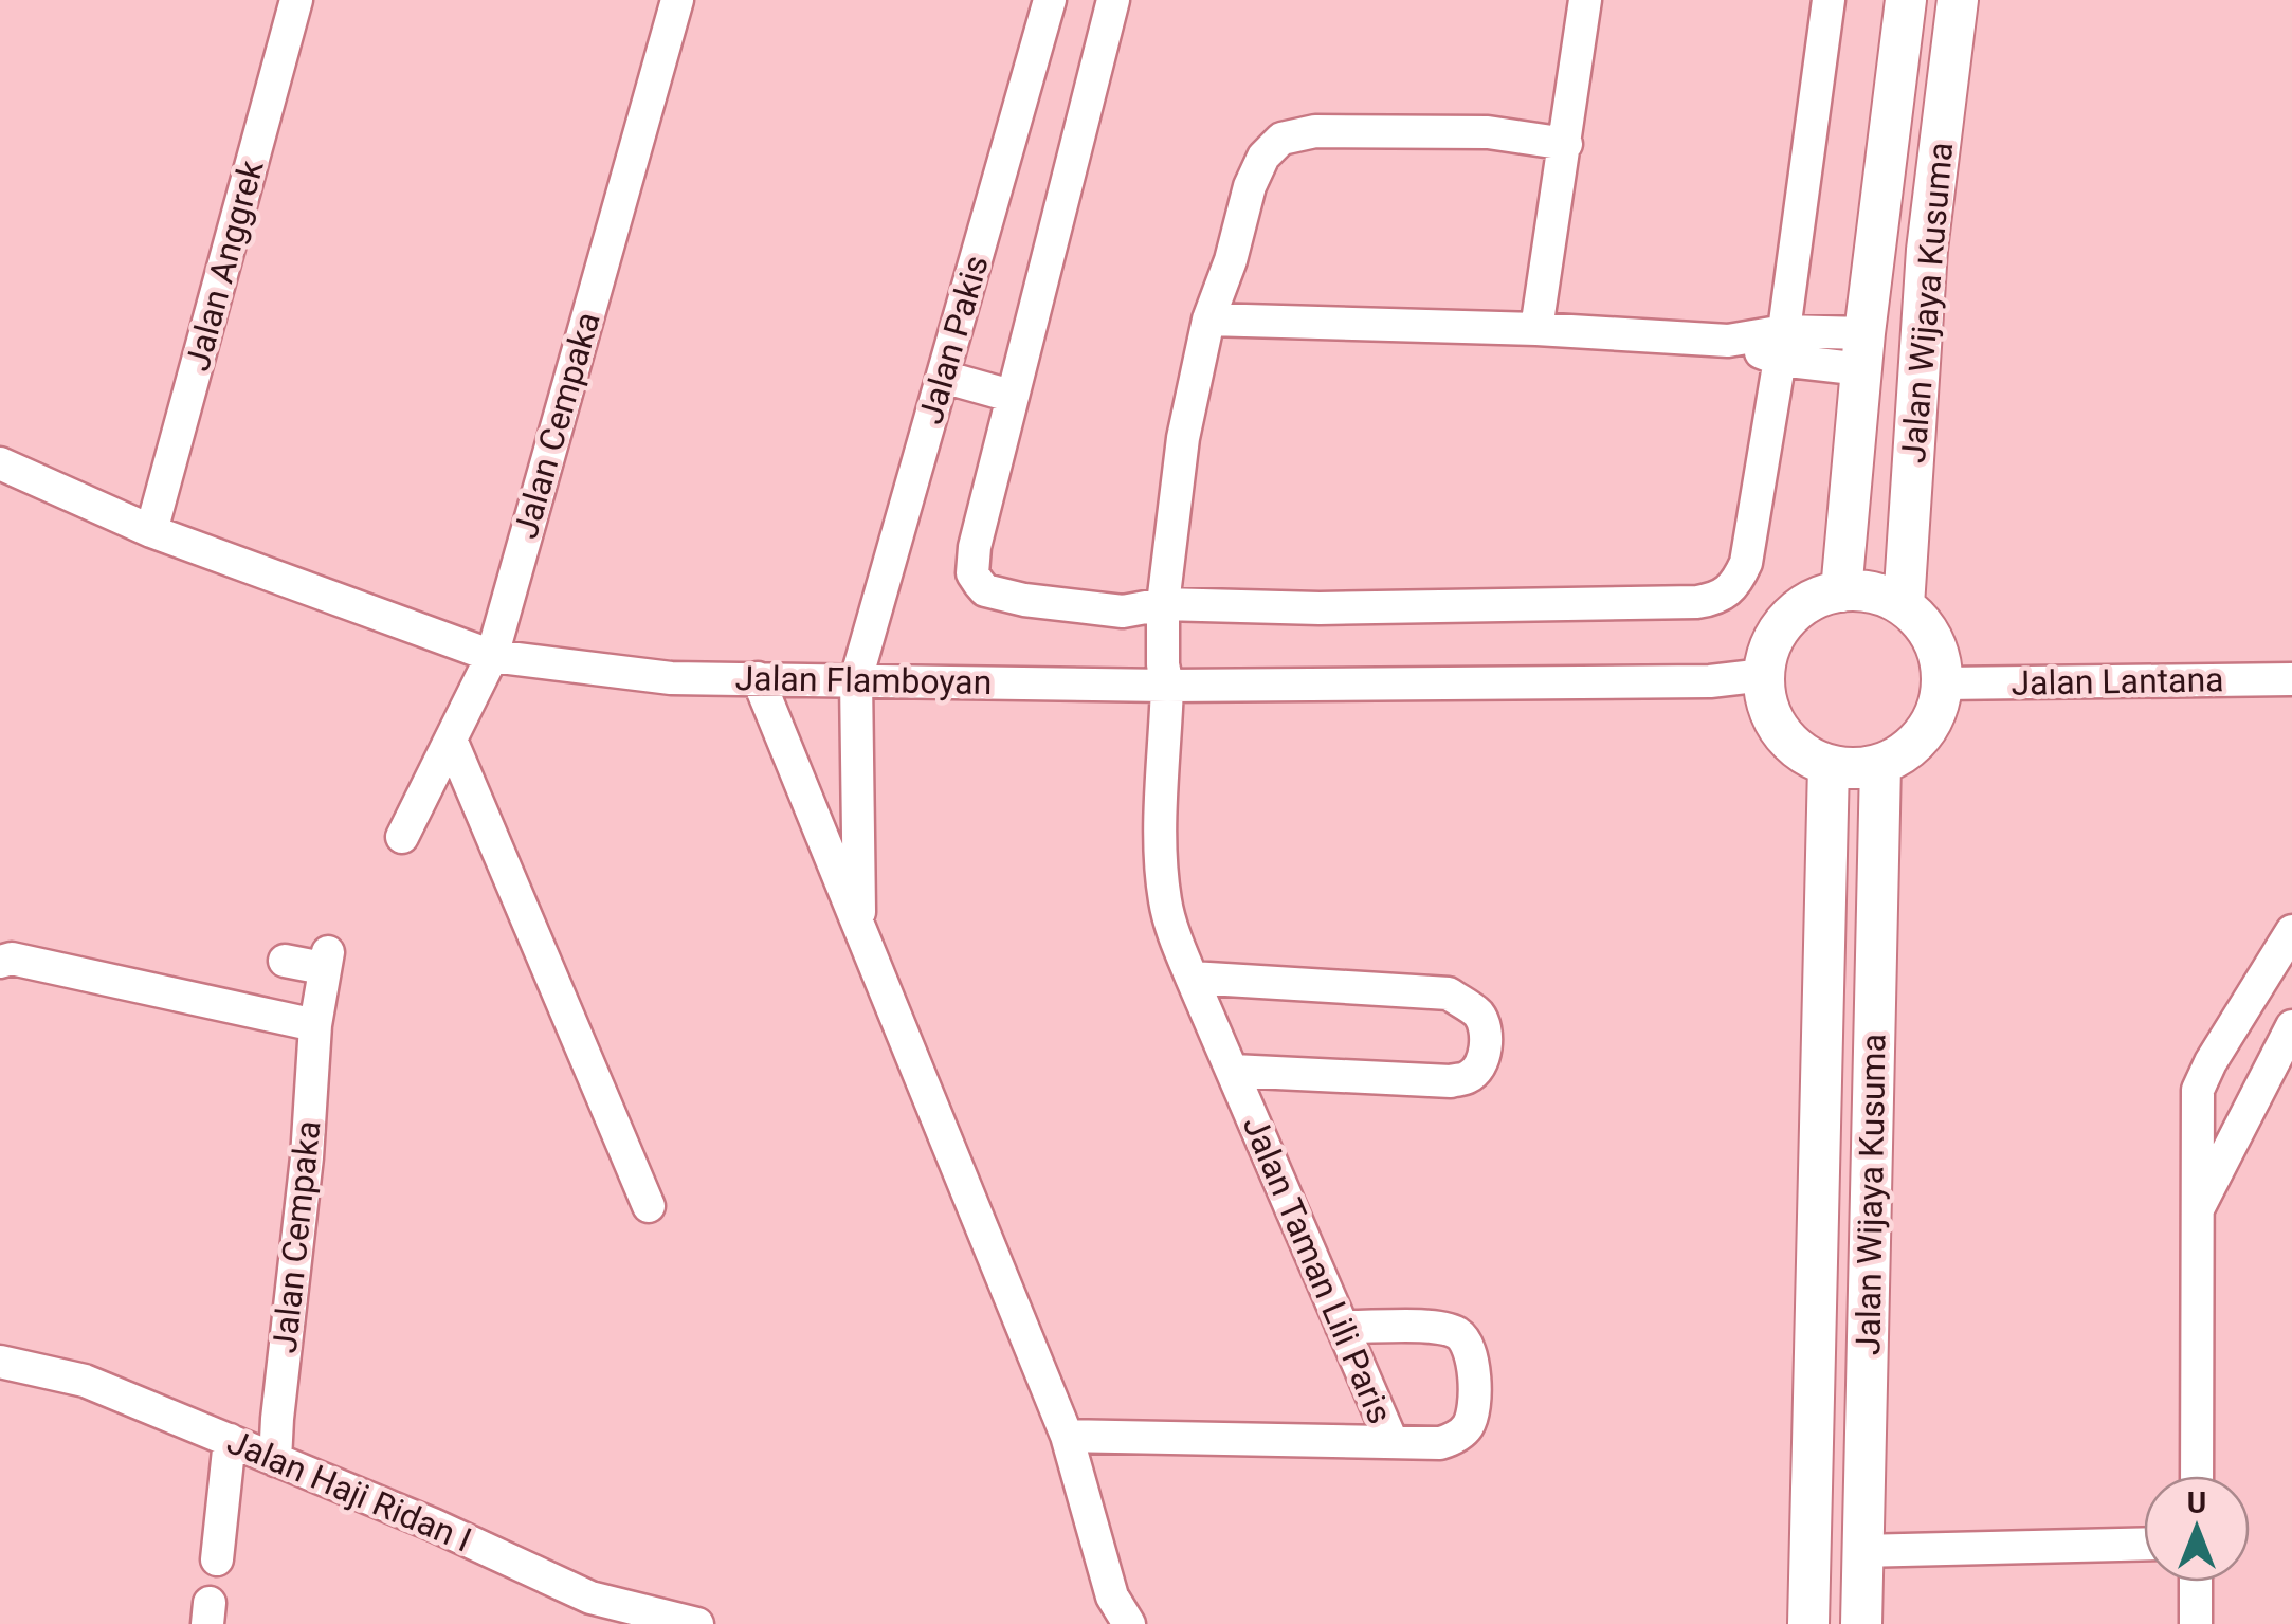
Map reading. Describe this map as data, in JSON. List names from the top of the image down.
{
  "streets": {
    "street": [
      "Jalan Anggrek",
      "Jalan Wijaya Kusuma",
      "Jalan Pakis",
      "Jalan Cempaka",
      "Jalan Flamboyan",
      "Jalan Lantana",
      "Jalan Taman Lili Paris",
      "Jalan Haji Ridan I"
    ]
  },
  "crossings": [
    ["Jalan Anggrek", "Jalan Flamboyan"],
    ["Jalan Wijaya Kusuma", "Jalan Flamboyan"],
    ["Jalan Wijaya Kusuma", "Jalan Lantana"],
    ["Jalan Pakis", "Jalan Flamboyan"],
    ["Jalan Cempaka", "Jalan Flamboyan"],
    ["Jalan Cempaka", "Jalan Haji Ridan I"],
    ["Jalan Flamboyan", "Jalan Lantana"],
    ["Jalan Flamboyan", "Jalan Taman Lili Paris"]
  ],
  "north": "top"
}
